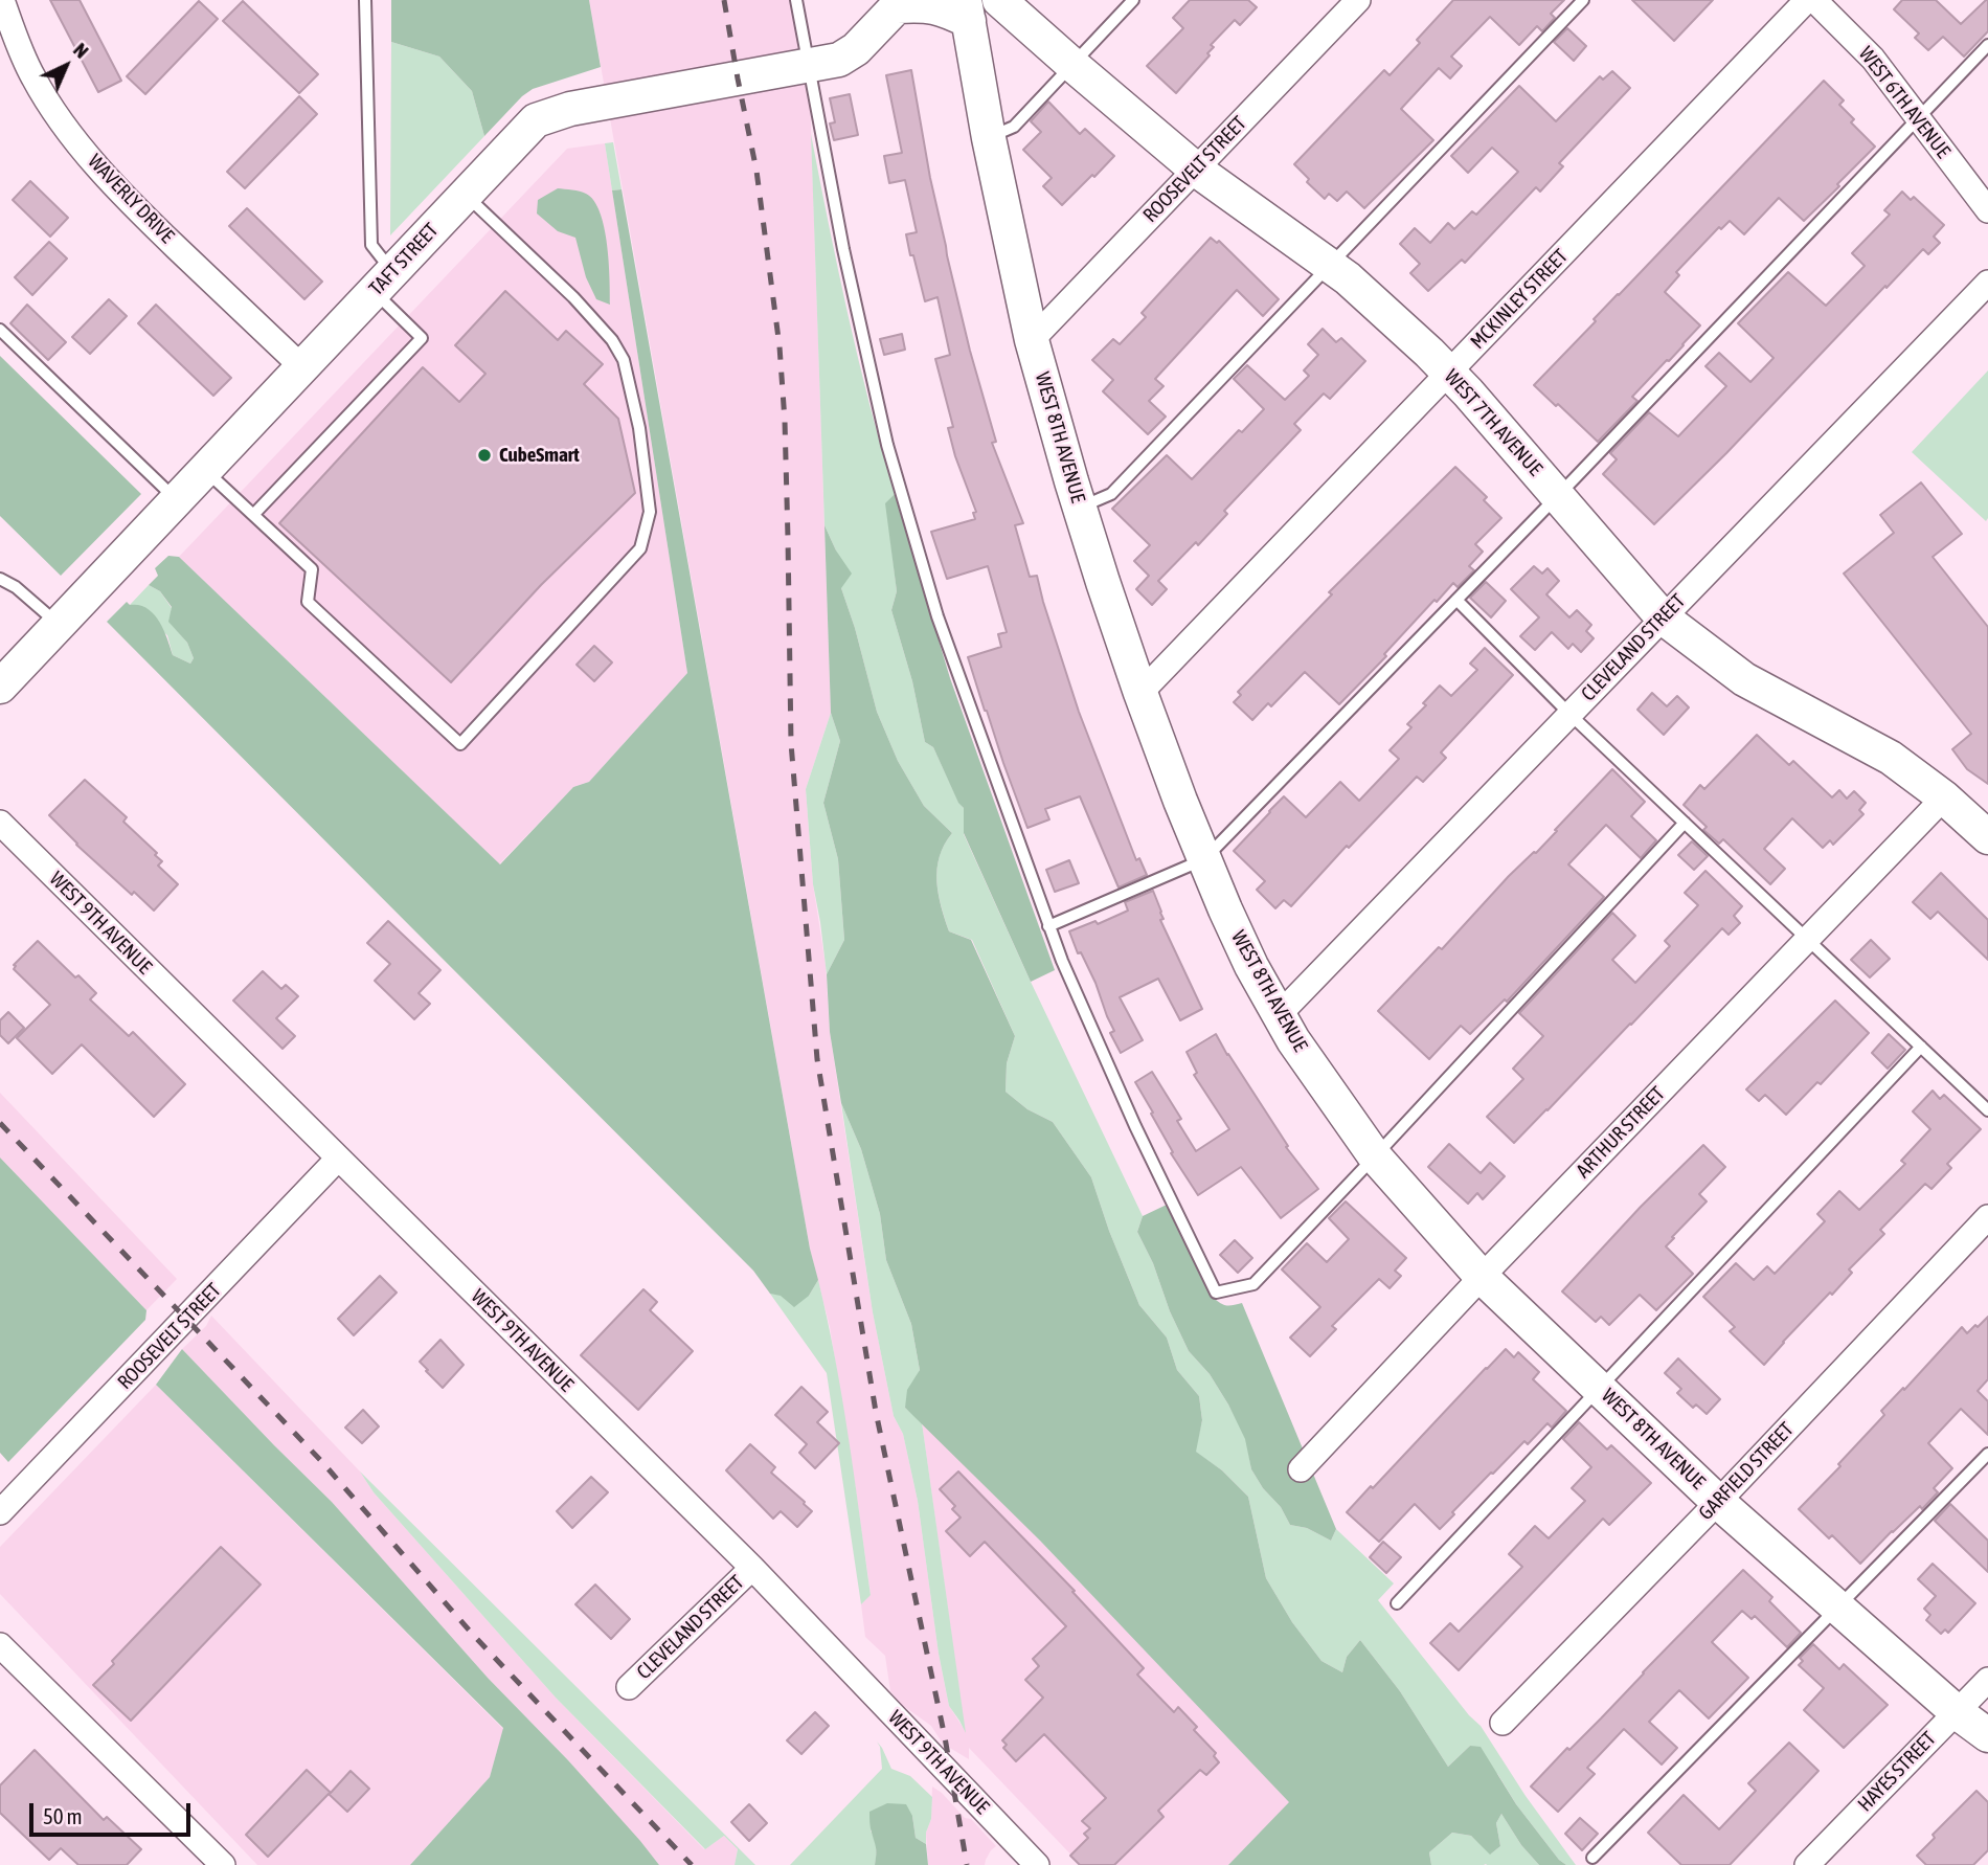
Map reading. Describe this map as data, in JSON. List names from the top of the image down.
{
  "streets": {
    "street": [
      "WEST 6TH AVENUE",
      "ROOSEVELT STREET",
      "WAVERLY DRIVE",
      "TAFT STREET",
      "MCKINLEY STREET",
      "WEST 7TH AVENUE",
      "WEST 8TH AVENUE",
      "CLEVELAND STREET",
      "WEST 9TH AVENUE",
      "ARTHUR STREET",
      "GARFIELD STREET",
      "HAYES STREET"
    ]
  },
  "crossings": [
    ["ROOSEVELT STREET", "WEST 7TH AVENUE"],
    ["ROOSEVELT STREET", "WEST 8TH AVENUE"],
    ["ROOSEVELT STREET", "WEST 9TH AVENUE"],
    ["WAVERLY DRIVE", "TAFT STREET"],
    ["MCKINLEY STREET", "WEST 7TH AVENUE"],
    ["MCKINLEY STREET", "WEST 8TH AVENUE"],
    ["WEST 7TH AVENUE", "CLEVELAND STREET"],
    ["WEST 7TH AVENUE", "ARTHUR STREET"],
    ["WEST 8TH AVENUE", "CLEVELAND STREET"],
    ["WEST 8TH AVENUE", "ARTHUR STREET"],
    ["WEST 8TH AVENUE", "GARFIELD STREET"],
    ["WEST 8TH AVENUE", "HAYES STREET"],
    ["CLEVELAND STREET", "WEST 9TH AVENUE"]
  ],
  "places": ["CubeSmart"],
  "scale_bar": "50 m",
  "north": "top right"
}
